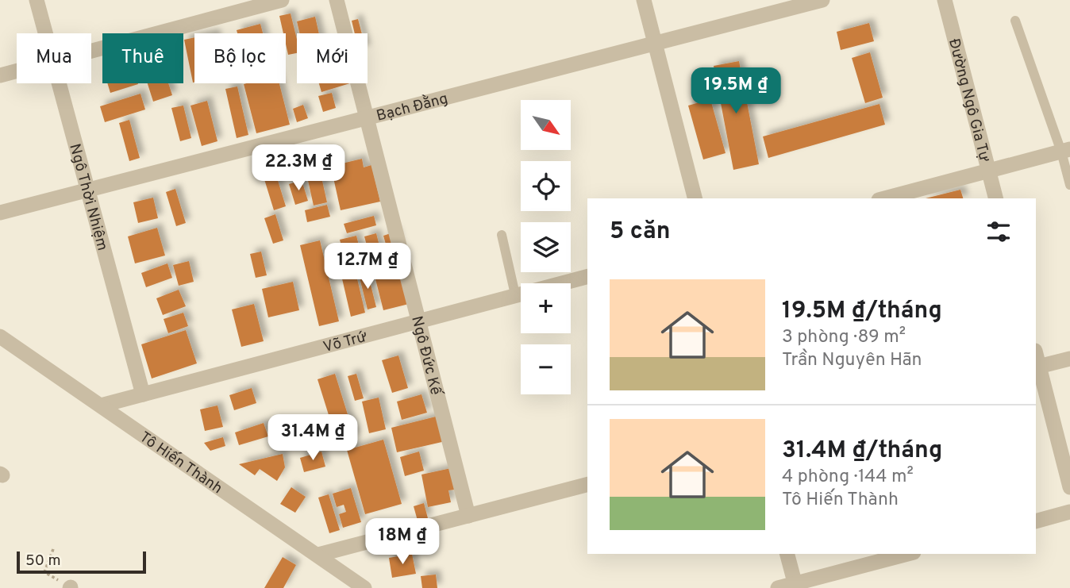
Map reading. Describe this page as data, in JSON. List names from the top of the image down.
{
  "streets": {
    "street": [
      "Đường Ngô Gia Tự",
      "Bạch Đằng",
      "Ngô Thời Nhiệm",
      "Võ Trứ",
      "Ngô Đức Kế",
      "Tô Hiến Thành"
    ]
  },
  "crossings": [
    ["Bạch Đằng", "Ngô Thời Nhiệm"],
    ["Bạch Đằng", "Ngô Đức Kế"],
    ["Ngô Thời Nhiệm", "Võ Trứ"],
    ["Võ Trứ", "Ngô Đức Kế"],
    ["Võ Trứ", "Tô Hiến Thành"]
  ],
  "scale_bar": "50 m",
  "north": "bottom right",
  "page": {
    "chip": [
      "Mua",
      "Thuê",
      "Bộ lọc",
      "Mới"
    ],
    "price": [
      "19.5M ₫",
      "22.3M ₫",
      "12.7M ₫",
      "31.4M ₫",
      "18M ₫"
    ],
    "map_buttons": ["+", "−"],
    "heading": "5 căn",
    "list": [
      {
        "name": "19.5M ₫/tháng",
        "note": "3 phòng · 89 m² · Trần Nguyên Hãn"
      },
      {
        "name": "31.4M ₫/tháng",
        "note": "4 phòng · 144 m² · Tô Hiến Thành"
      }
    ],
    "scale": "50 m"
  }
}
